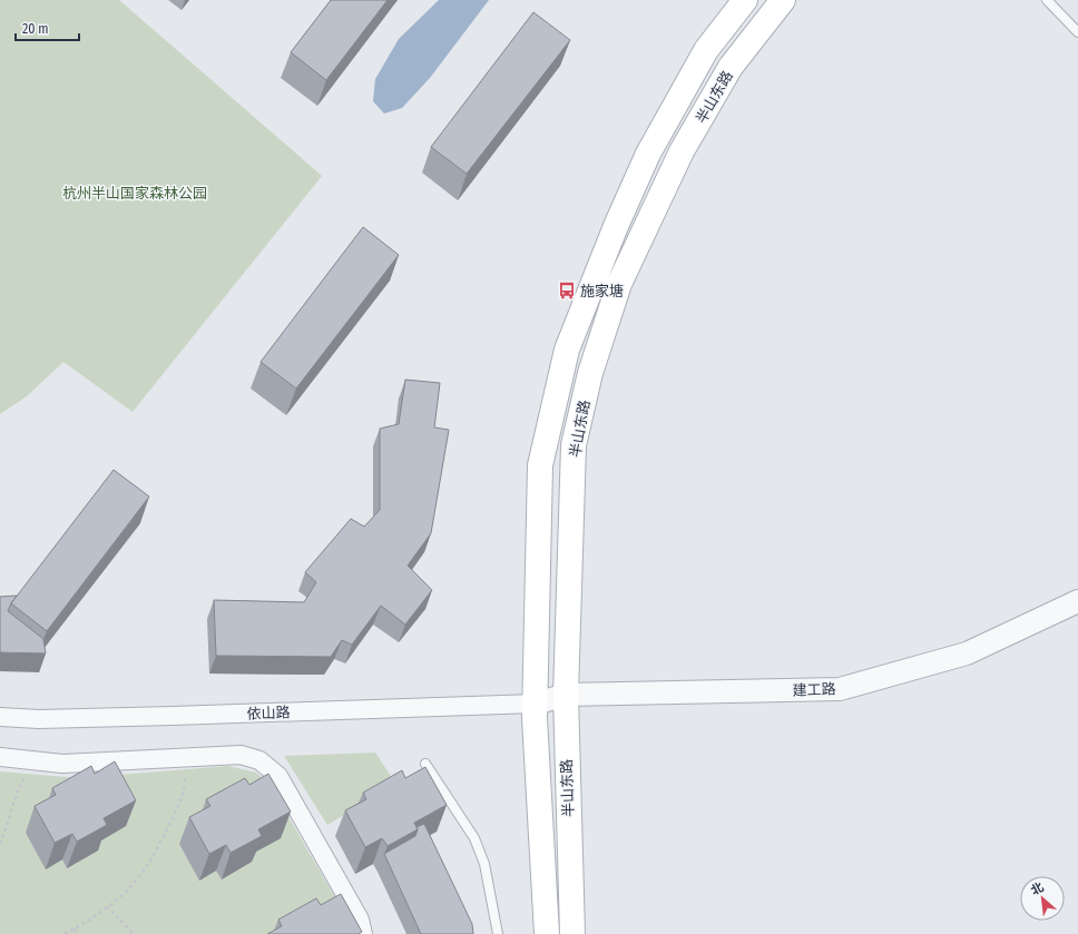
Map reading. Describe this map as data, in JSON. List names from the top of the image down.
{
  "streets": {
    "main road": ["半山东路"],
    "street": ["建工路", "依山路"]
  },
  "crossings": [
    ["半山东路", "建工路"],
    ["半山东路", "依山路"],
    ["建工路", "依山路"]
  ],
  "parks": ["杭州半山国家森林公园"],
  "places": {
    "bus stop": ["施家塘"]
  },
  "scale_bar": "20 m",
  "north": "top left"
}
